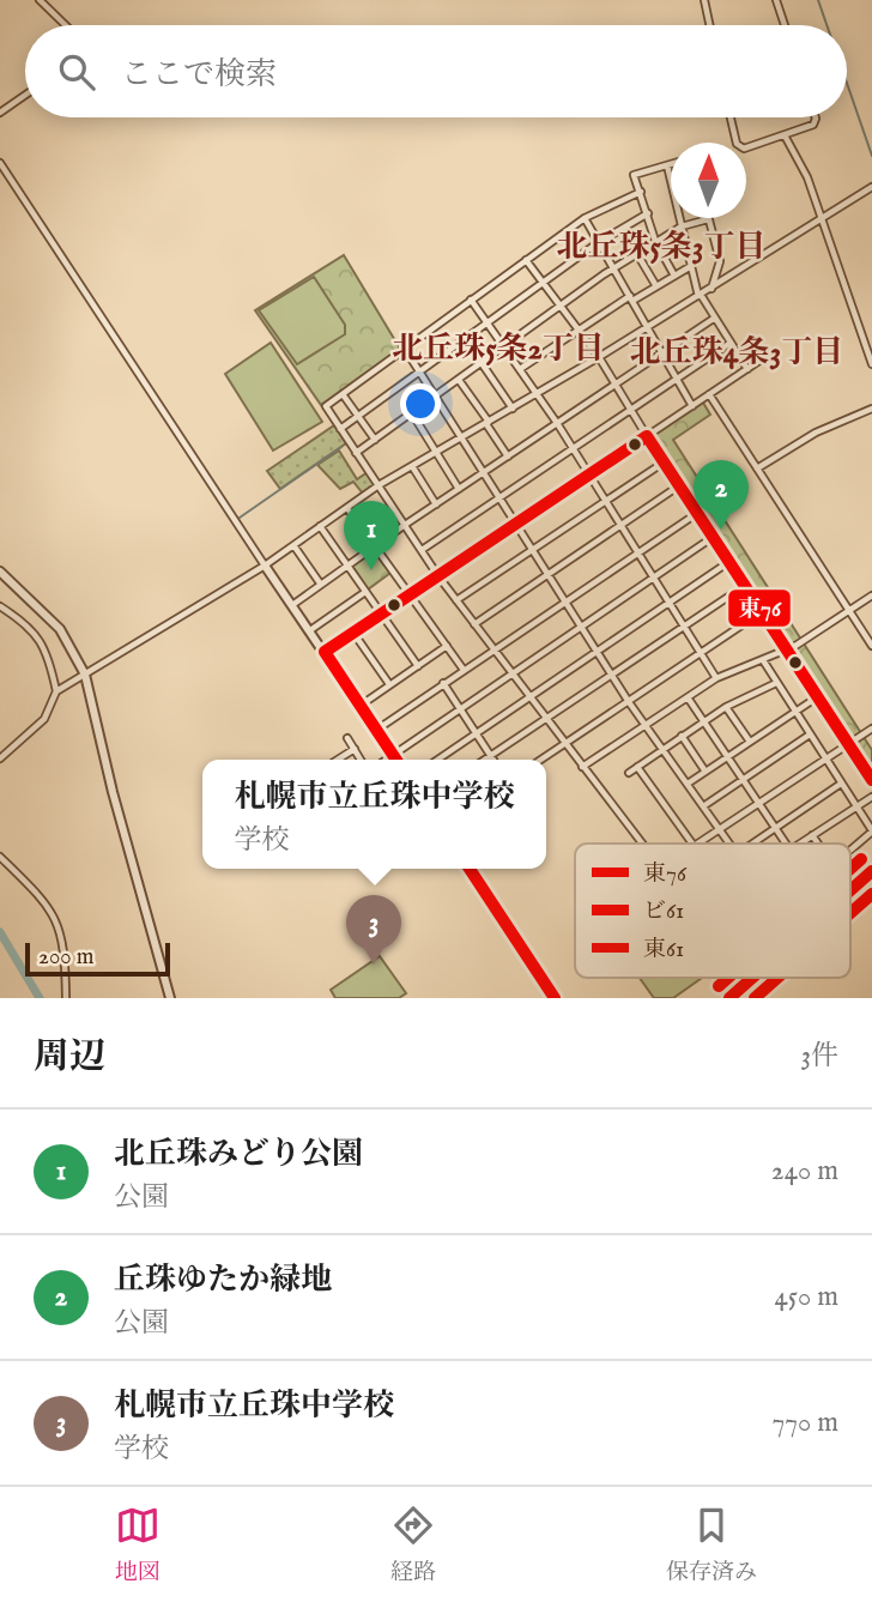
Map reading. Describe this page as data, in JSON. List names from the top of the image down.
{
  "districts": ["北丘珠5条3丁目", "北丘珠5条2丁目", "北丘珠4条3丁目"],
  "lines": ["transit line 東76", "transit line 東61", "transit line ビ61"],
  "legend": ["東76", "ビ61", "東61"],
  "scale_bar": "200 m",
  "north": "top",
  "page": {
    "search": "ここで検索",
    "pins": ["2", "1", "3"],
    "popup": ["札幌市立丘珠中学校", "学校"],
    "scale": "200 m",
    "heading": ["周辺", "3件"],
    "list": [
      {
        "mark": "1",
        "name": "北丘珠みどり公園",
        "note": "公園",
        "value": "240 m"
      },
      {
        "mark": "2",
        "name": "丘珠ゆたか緑地",
        "note": "公園",
        "value": "450 m"
      },
      {
        "mark": "3",
        "name": "札幌市立丘珠中学校",
        "note": "学校",
        "value": "770 m"
      }
    ],
    "nav": ["地図", "経路", "保存済み"]
  }
}
